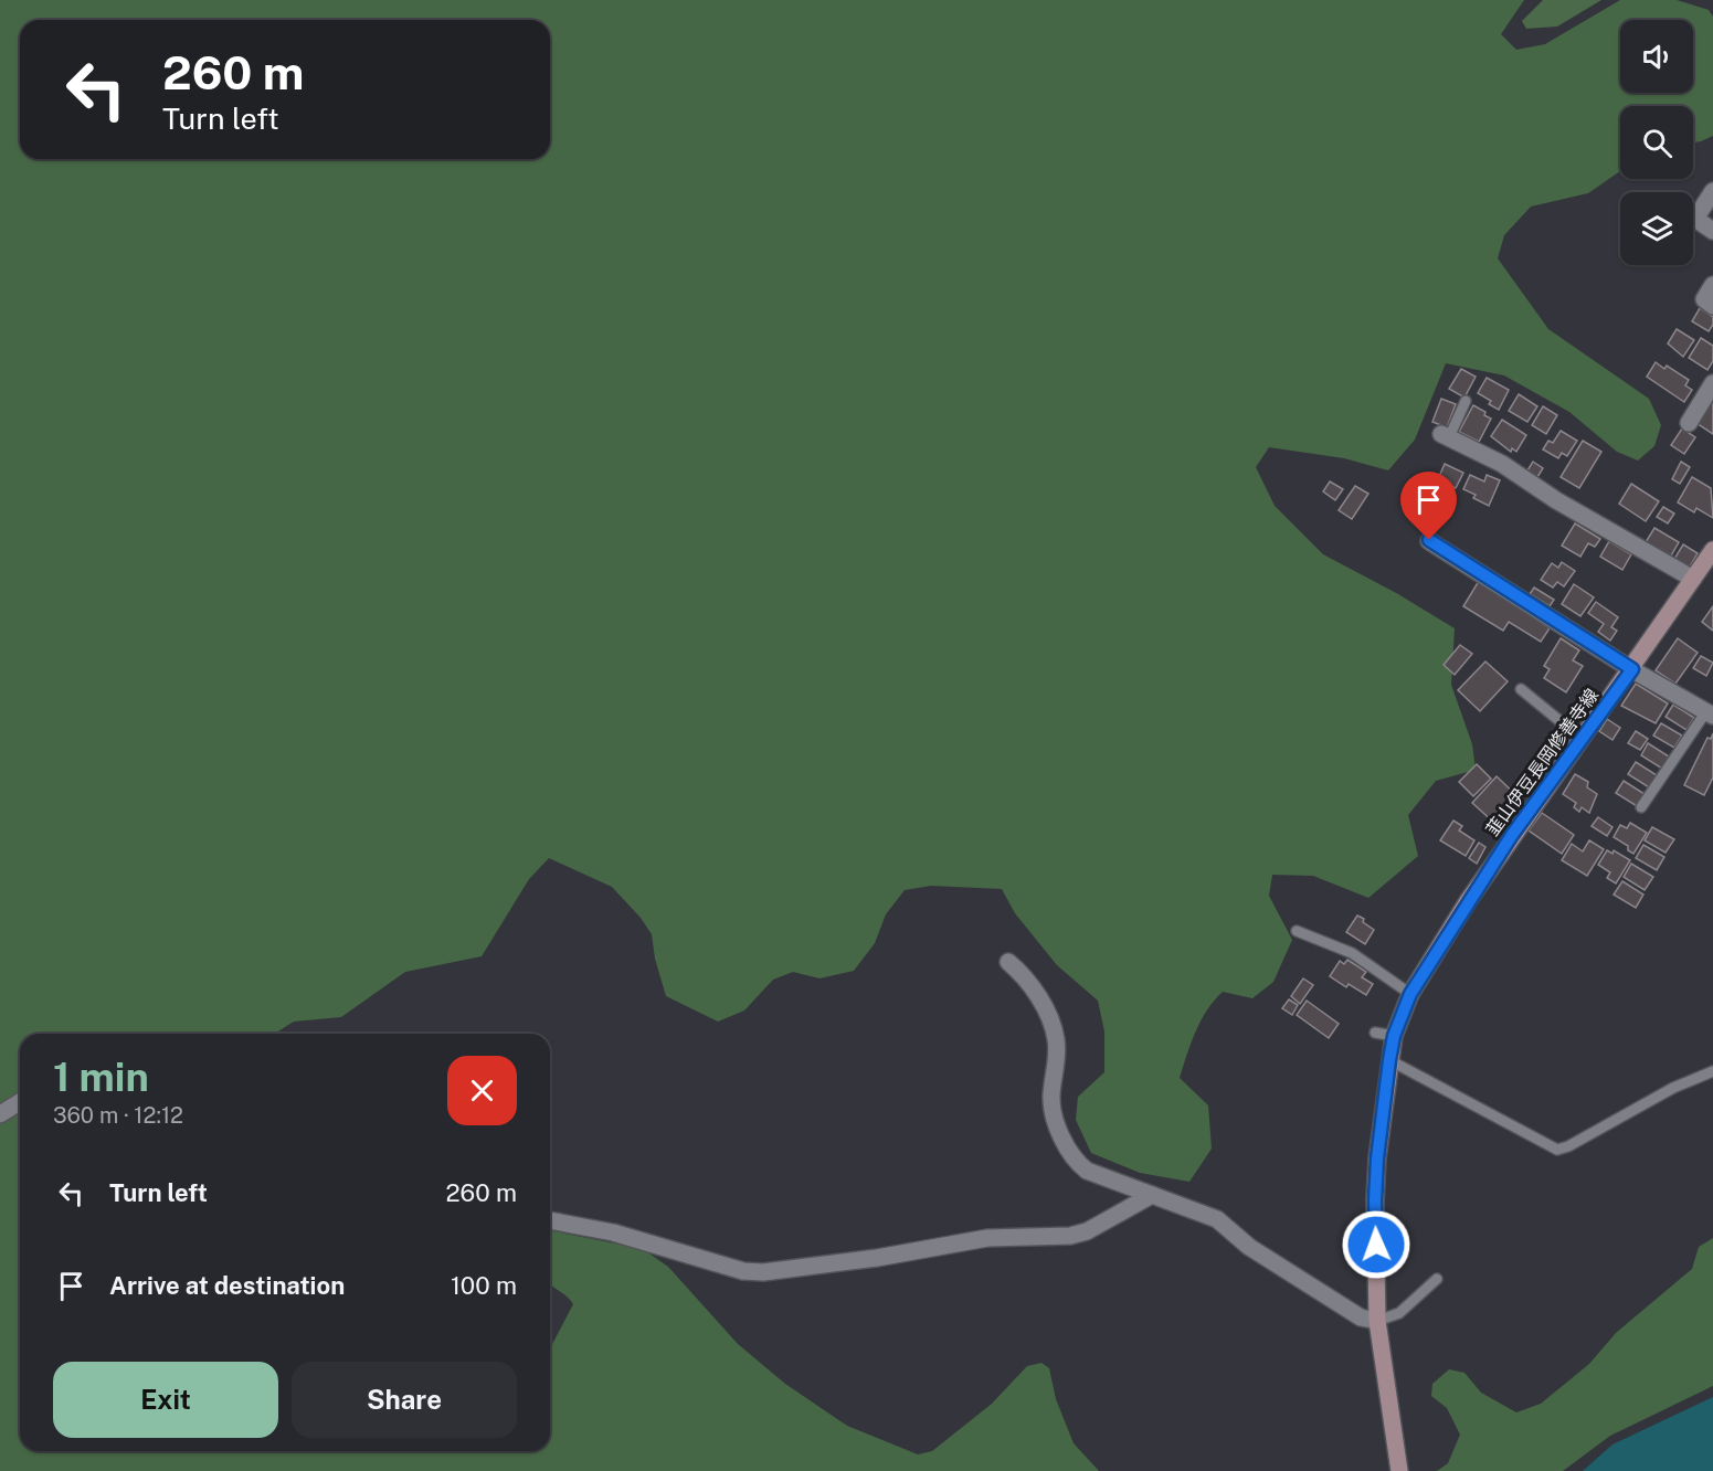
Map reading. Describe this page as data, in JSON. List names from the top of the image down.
{
  "streets": {
    "main road": ["韮山伊豆長岡修善寺線"]
  },
  "page": {
    "turn": ["260 m", "Turn left"],
    "heading": ["1 min", "360 m · 12:12"],
    "list": [
      {
        "name": "Turn left",
        "value": "260 m"
      },
      {
        "name": "Arrive at destination",
        "value": "100 m"
      }
    ],
    "buttons": ["Exit", "Share"]
  }
}
